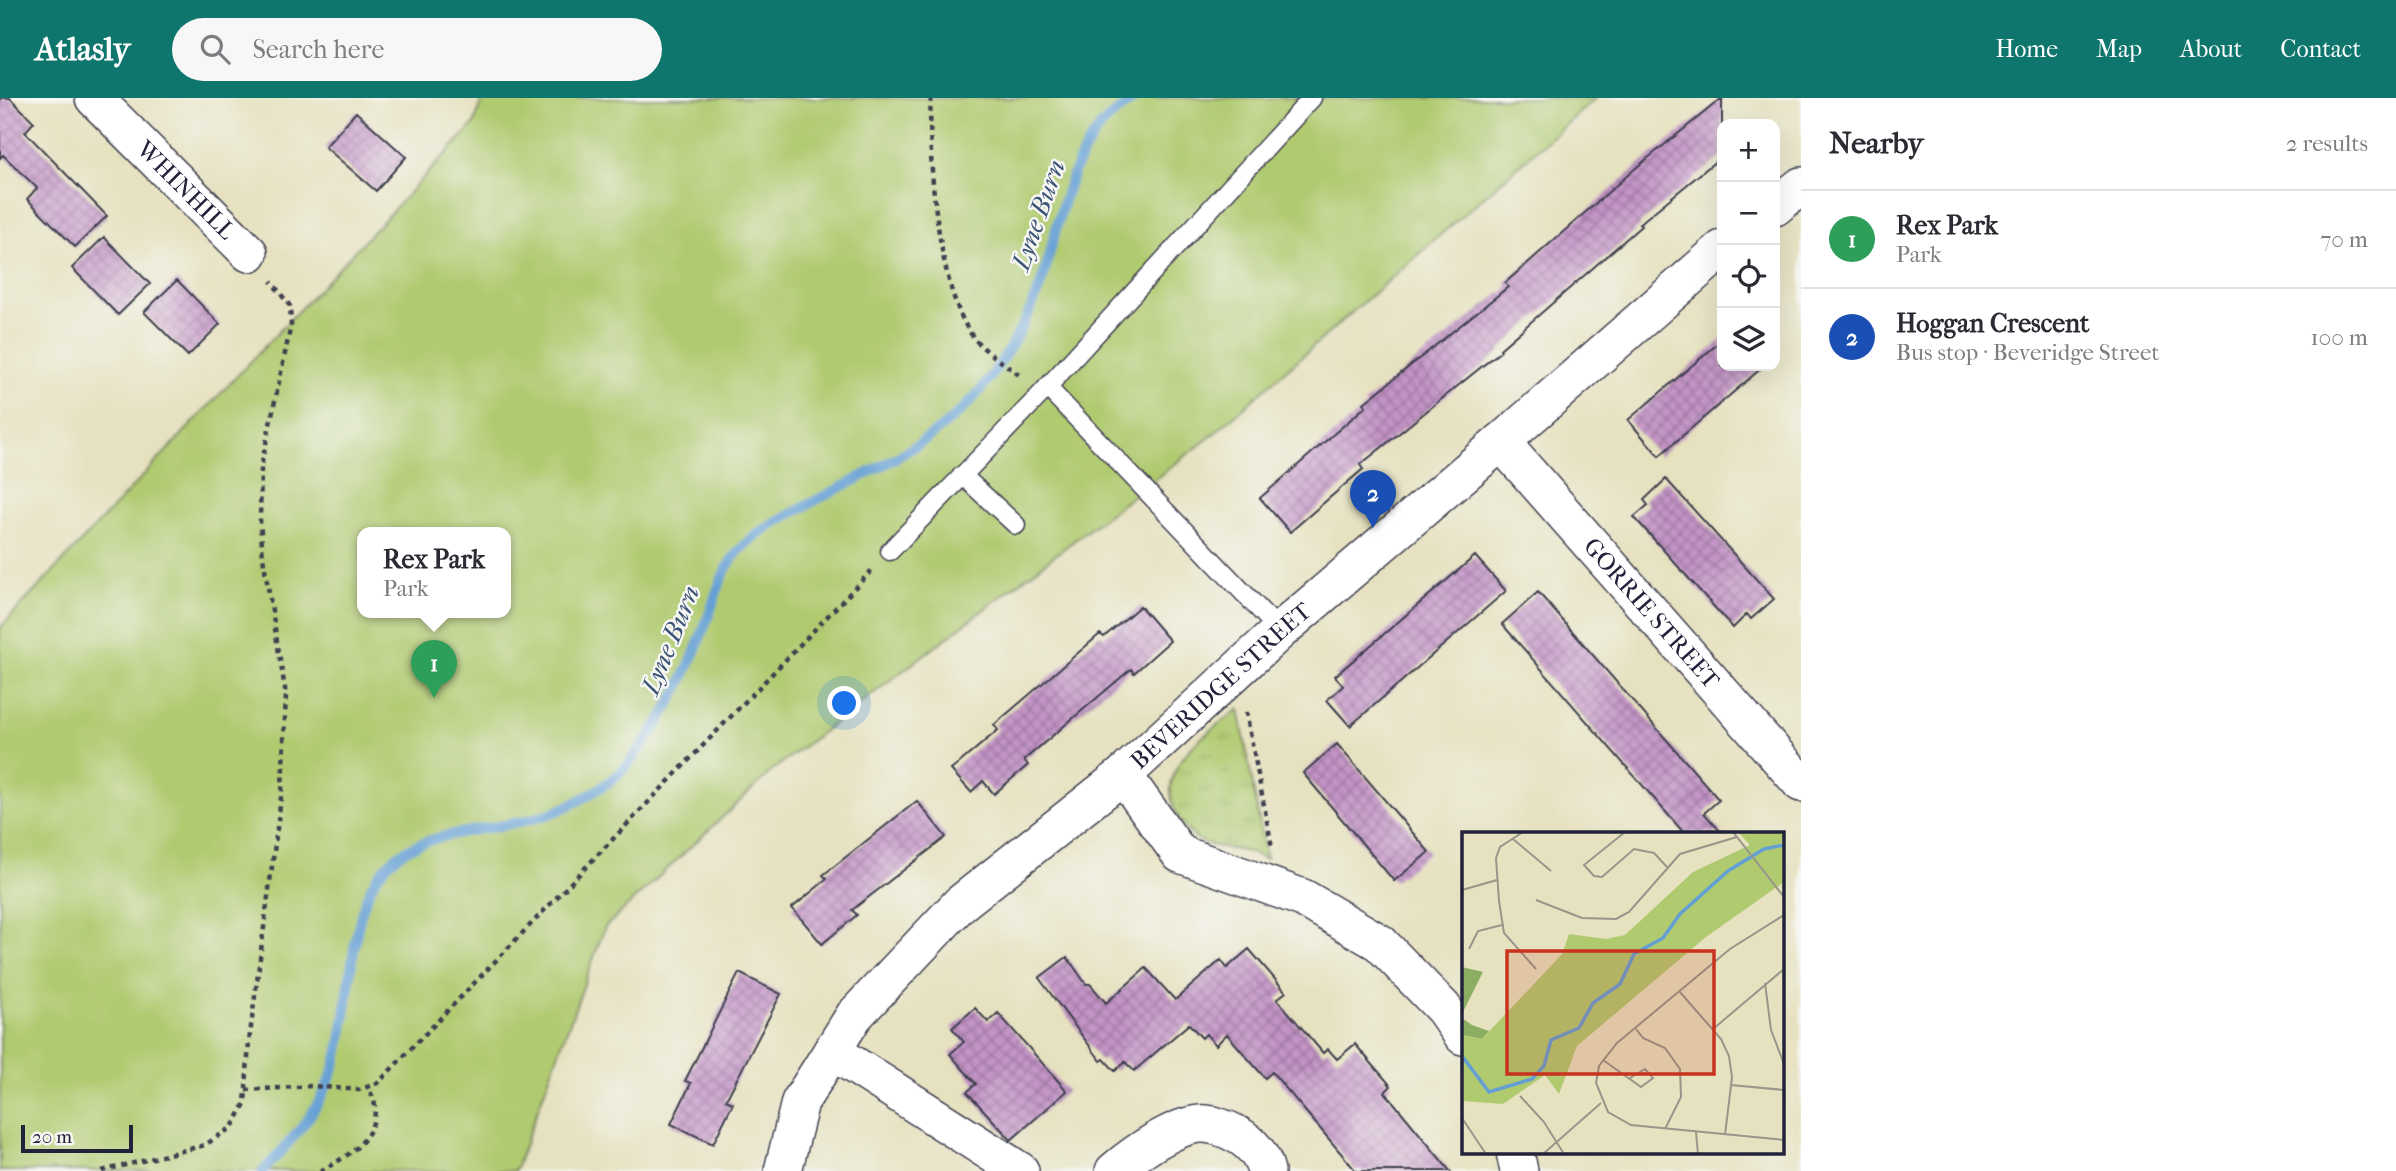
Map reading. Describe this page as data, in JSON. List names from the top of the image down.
{
  "streets": {
    "street": ["WHINHILL", "GORRIE STREET", "BEVERIDGE STREET"]
  },
  "crossings": [
    ["GORRIE STREET", "BEVERIDGE STREET"]
  ],
  "water": ["Lyne Burn"],
  "scale_bar": "20 m",
  "page": {
    "header": "Atlasly",
    "search": "Search here",
    "nav": [
      "Home",
      "Map",
      "About",
      "Contact"
    ],
    "heading": ["Nearby", "2 results"],
    "map_buttons": ["+", "−"],
    "list": [
      {
        "mark": "1",
        "name": "Rex Park",
        "note": "Park",
        "value": "70 m"
      },
      {
        "mark": "2",
        "name": "Hoggan Crescent",
        "note": "Bus stop · Beveridge Street",
        "value": "100 m"
      }
    ],
    "pins": ["2", "1"],
    "popup": ["Rex Park", "Park"],
    "scale": "20 m"
  }
}
